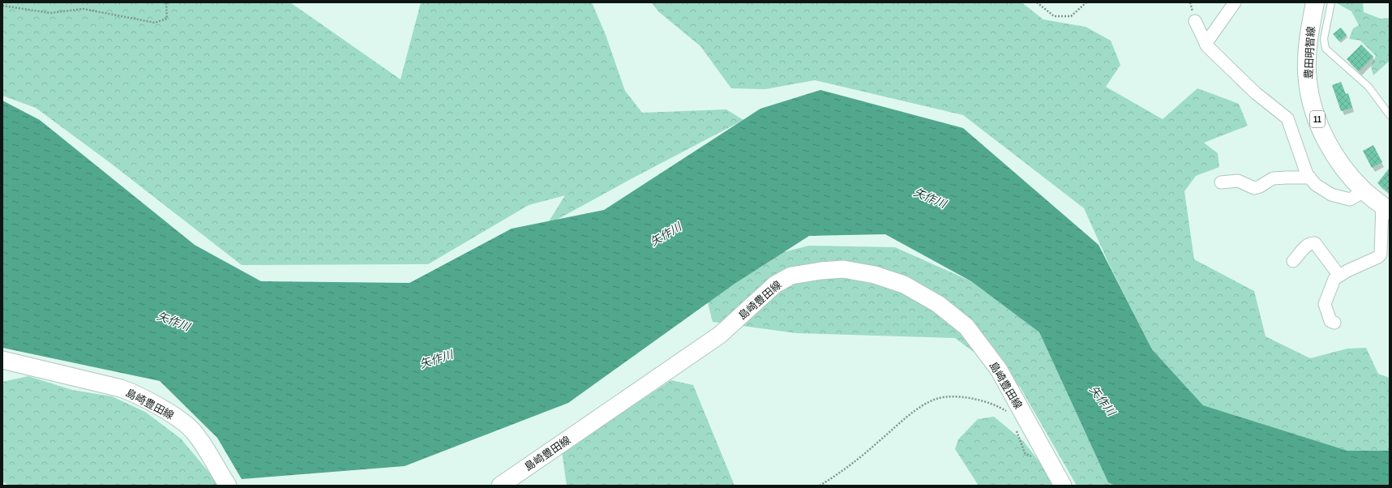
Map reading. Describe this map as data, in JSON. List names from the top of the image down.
{
  "streets": {
    "main road": ["豊田明智線", "11", "島崎豊田線"]
  },
  "water": ["矢作川"]
}
